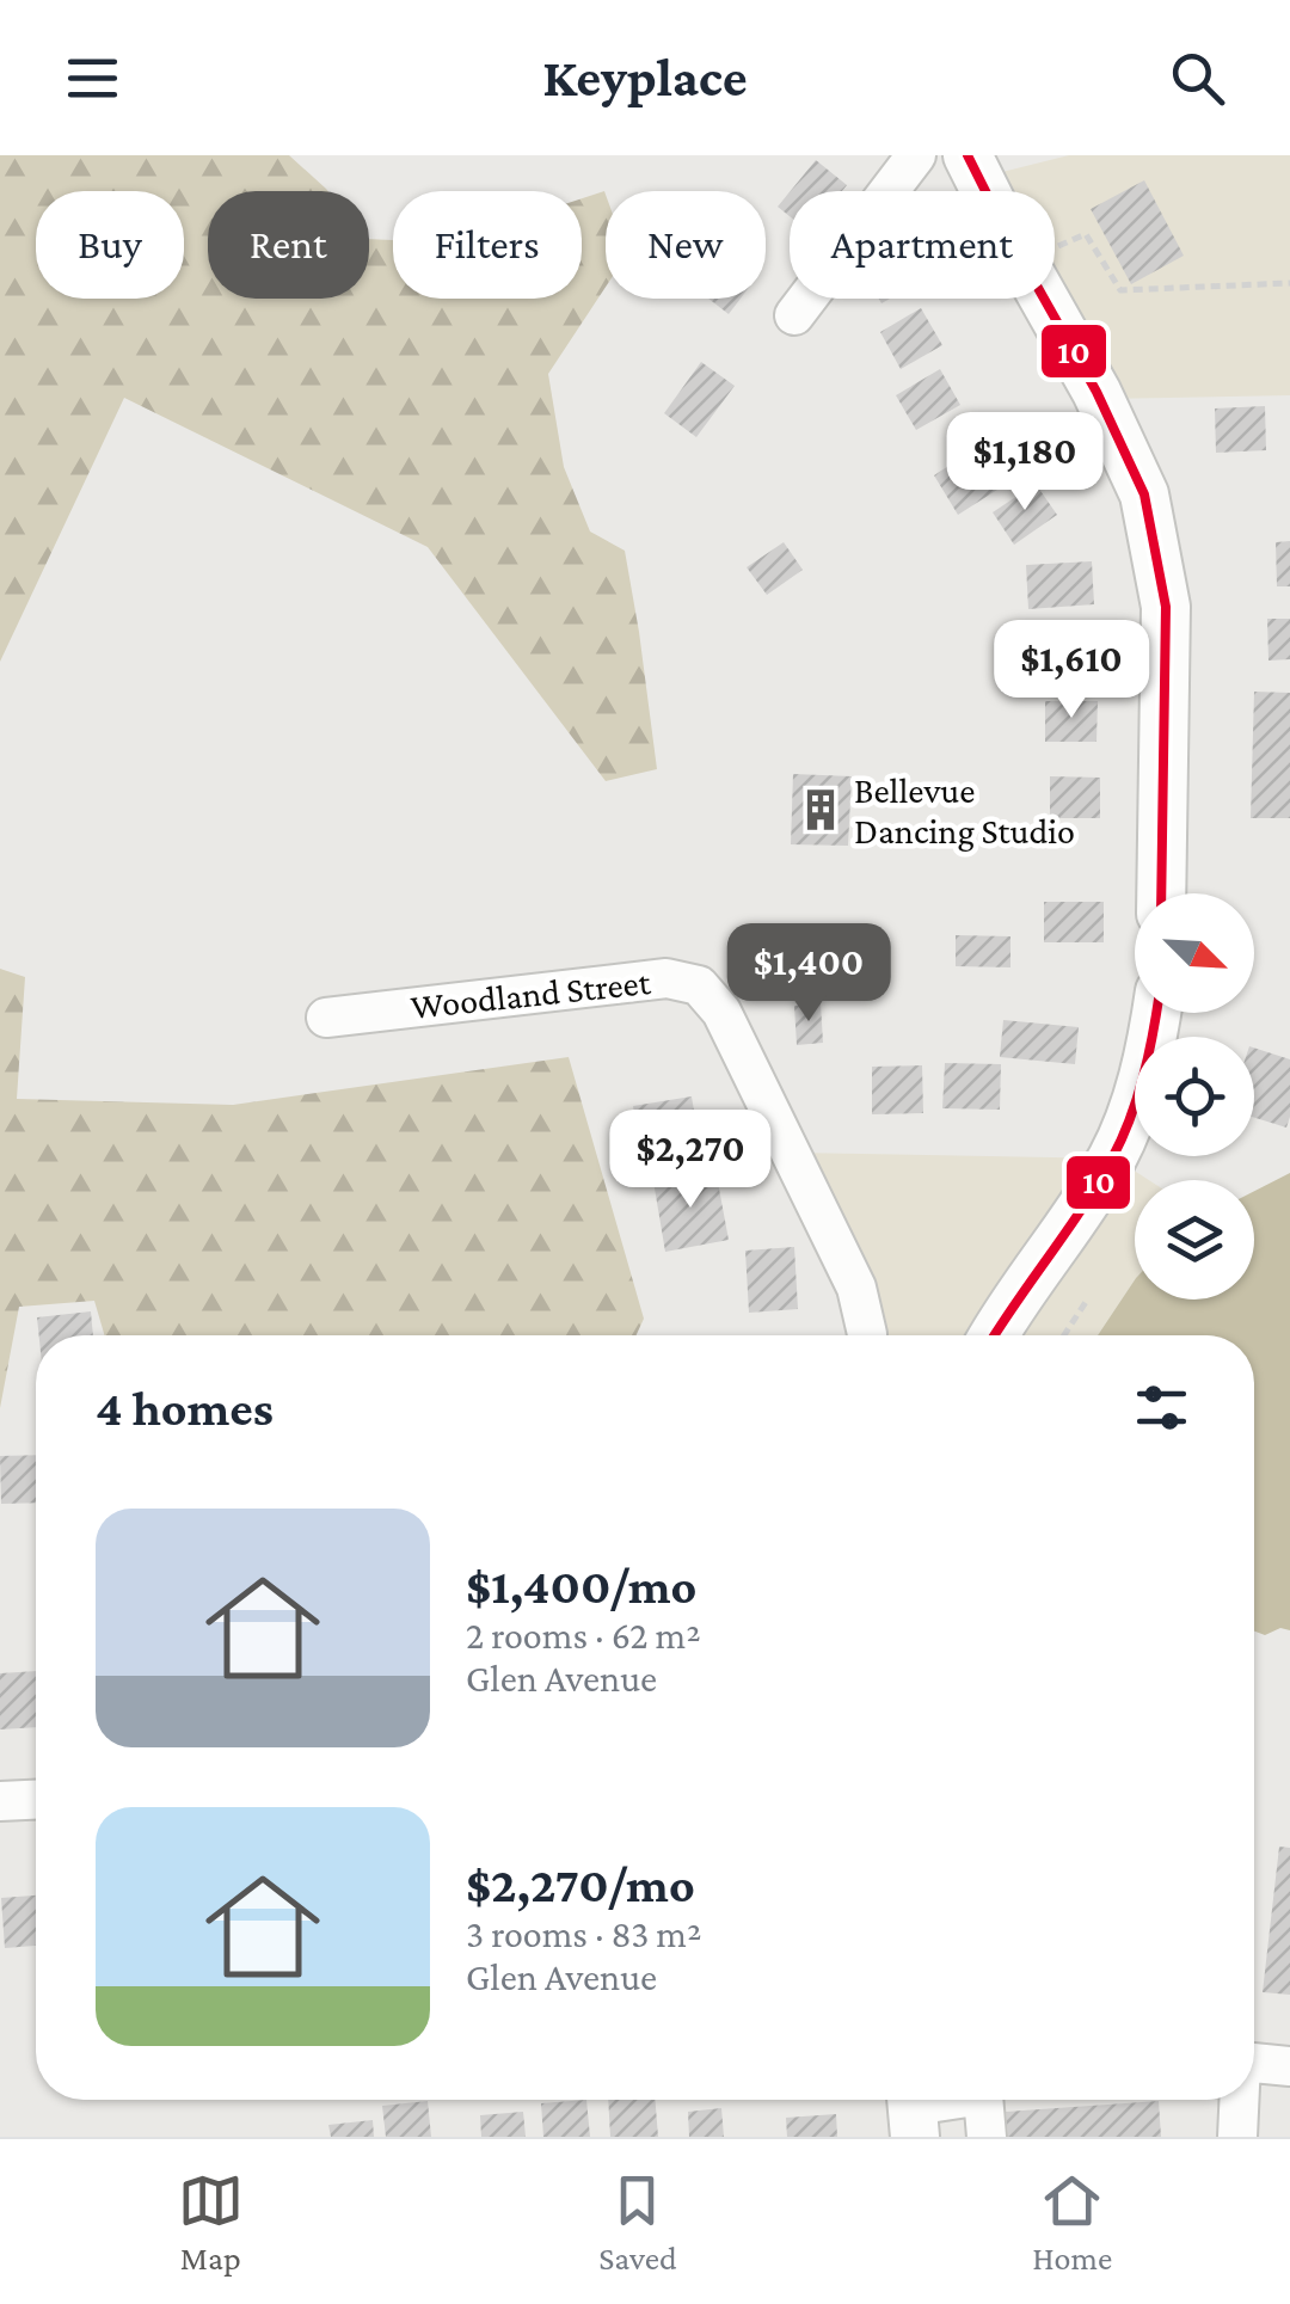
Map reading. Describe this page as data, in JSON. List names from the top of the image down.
{
  "streets": {
    "street": ["Woodland Street"]
  },
  "places": {
    "building": ["Bellevue Dancing Studio"]
  },
  "lines": ["transit line 10"],
  "north": "bottom right",
  "page": {
    "header": "Keyplace",
    "chip": [
      "Buy",
      "Rent",
      "Filters",
      "New",
      "Apartment"
    ],
    "price": [
      "$1,180",
      "$1,610",
      "$1,400",
      "$2,270"
    ],
    "heading": "4 homes",
    "list": [
      {
        "name": "$1,400/mo",
        "note": "2 rooms · 62 m² · Glen Avenue"
      },
      {
        "name": "$2,270/mo",
        "note": "3 rooms · 83 m² · Glen Avenue"
      }
    ],
    "tabs": ["Map", "Saved", "Home"]
  }
}
